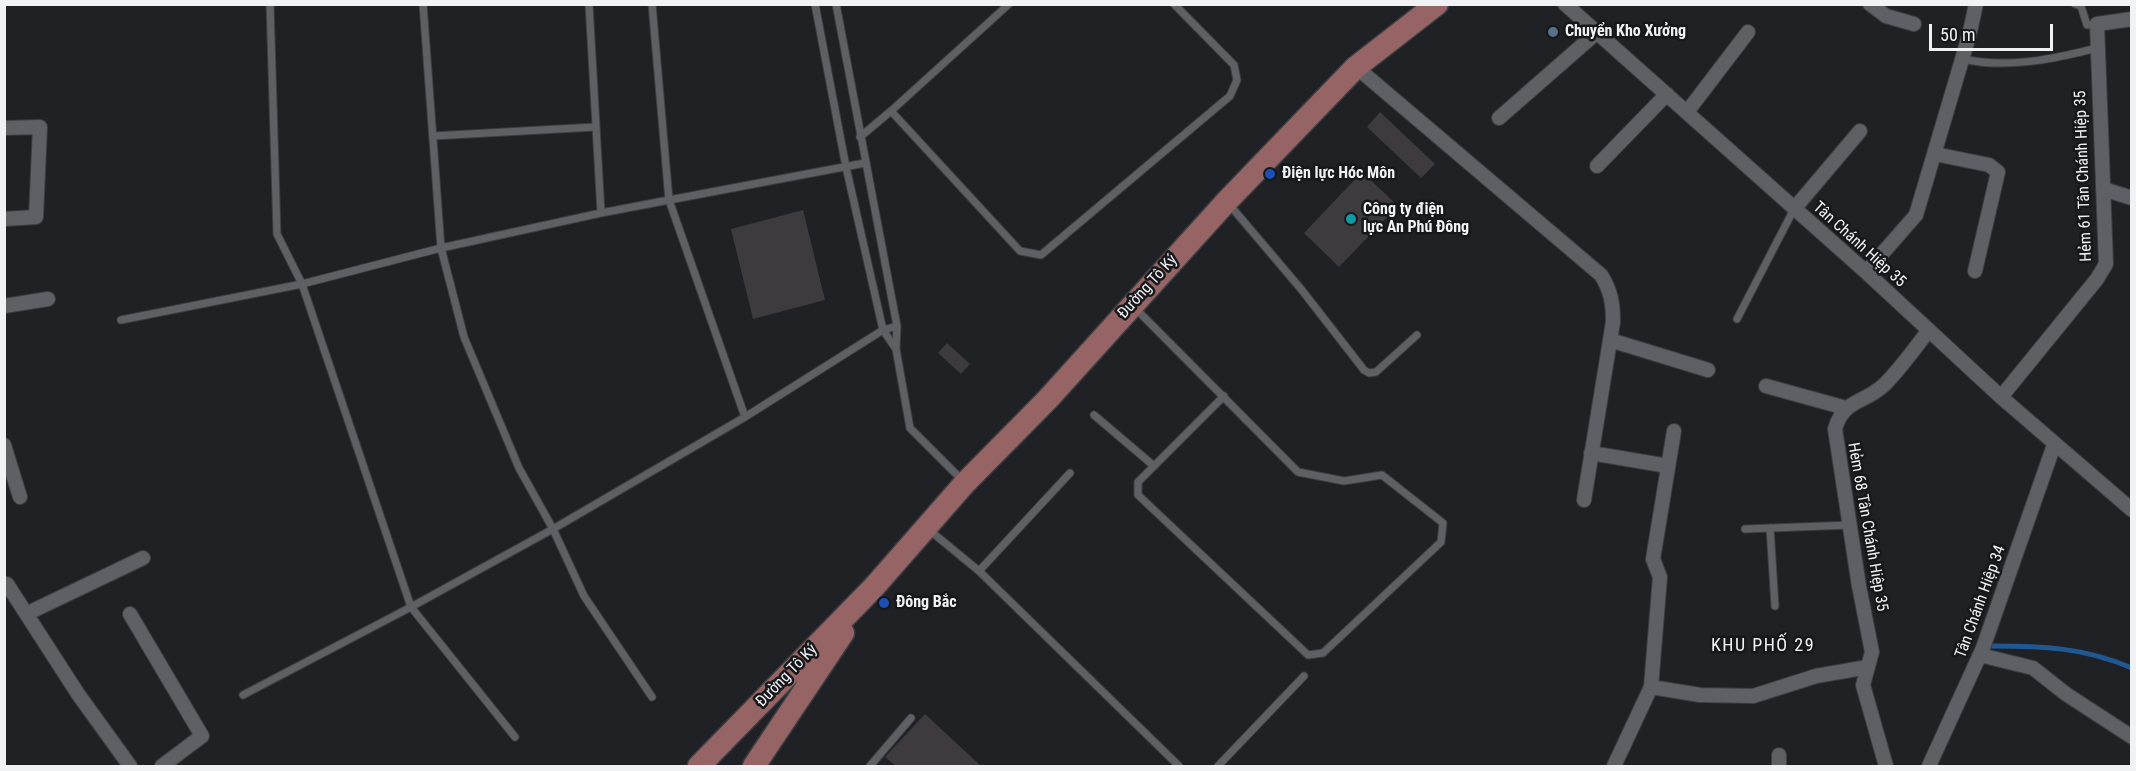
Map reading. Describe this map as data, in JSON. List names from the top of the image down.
{
  "streets": {
    "main road": ["Đường Tô Ký"],
    "street": [
      "Hẻm 61 Tân Chánh Hiệp 35",
      "Tân Chánh Hiệp 35",
      "Hẻm 68 Tân Chánh Hiệp 35",
      "Tân Chánh Hiệp 34"
    ]
  },
  "crossings": [
    ["Hẻm 61 Tân Chánh Hiệp 35", "Tân Chánh Hiệp 35"],
    ["Tân Chánh Hiệp 35", "Tân Chánh Hiệp 34"]
  ],
  "districts": ["KHU PHỐ 29"],
  "places": [
    "Chuyển Kho Xưởng",
    "Điện lực Hóc Môn",
    "Công ty điện lực An Phú Đông",
    "Đông Bắc"
  ],
  "scale_bar": "50 m"
}
